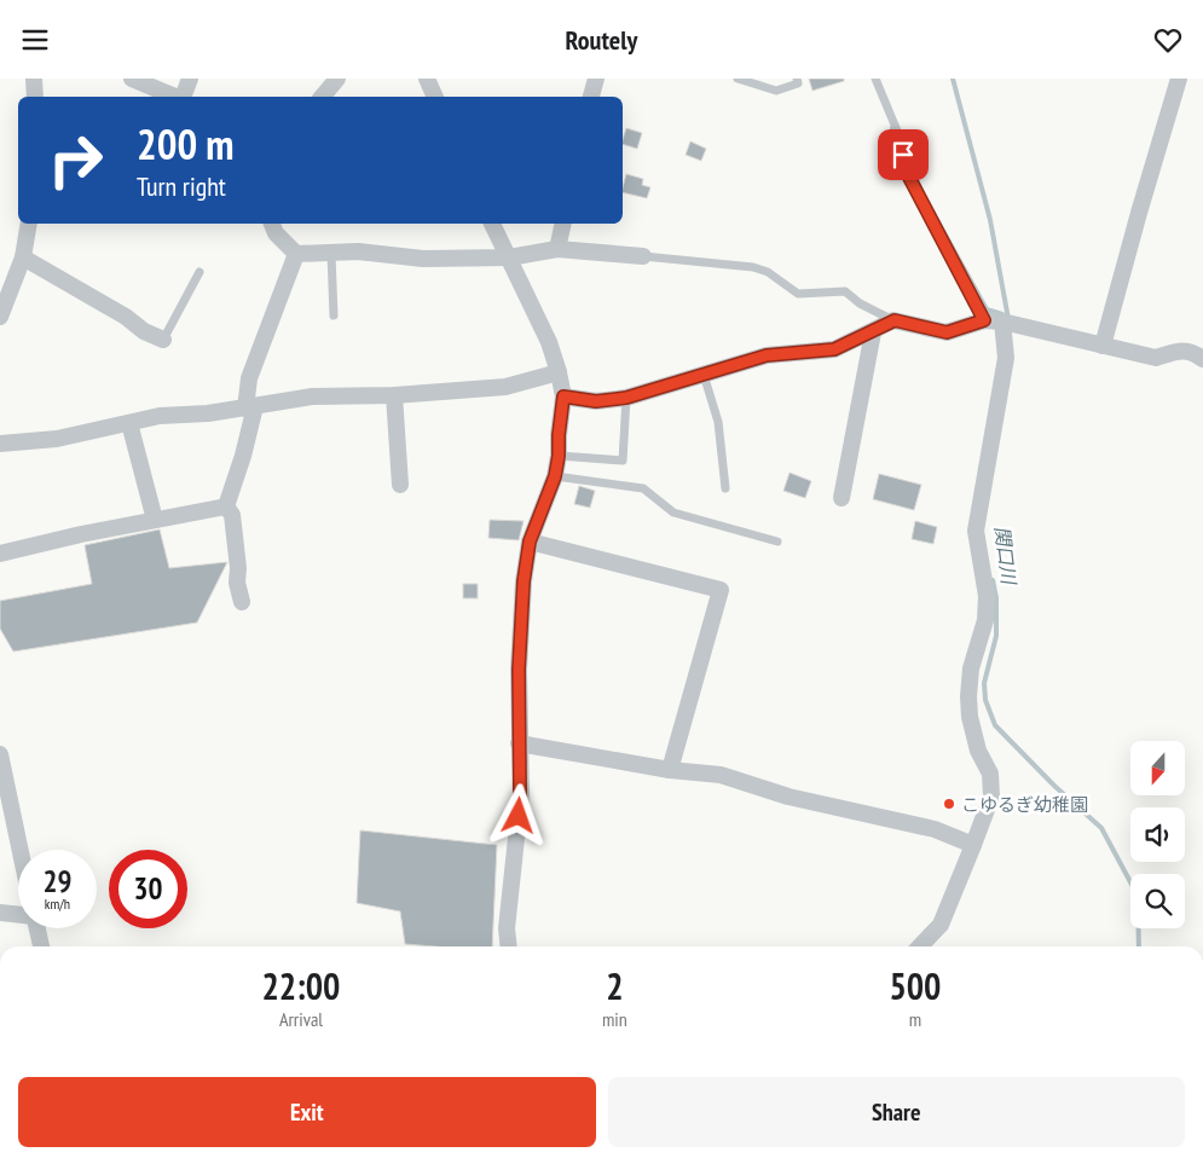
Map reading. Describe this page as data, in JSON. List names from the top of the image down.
{
  "water": ["関口川"],
  "places": ["こゆるぎ幼稚園"],
  "north": "bottom",
  "page": {
    "header": "Routely",
    "turn": ["200 m", "Turn right"],
    "speed": "29 km/h",
    "limit": "30",
    "eta": [
      "22:00",
      "Arrival",
      "2",
      "min",
      "500",
      "m"
    ],
    "buttons": ["Exit", "Share"]
  }
}
